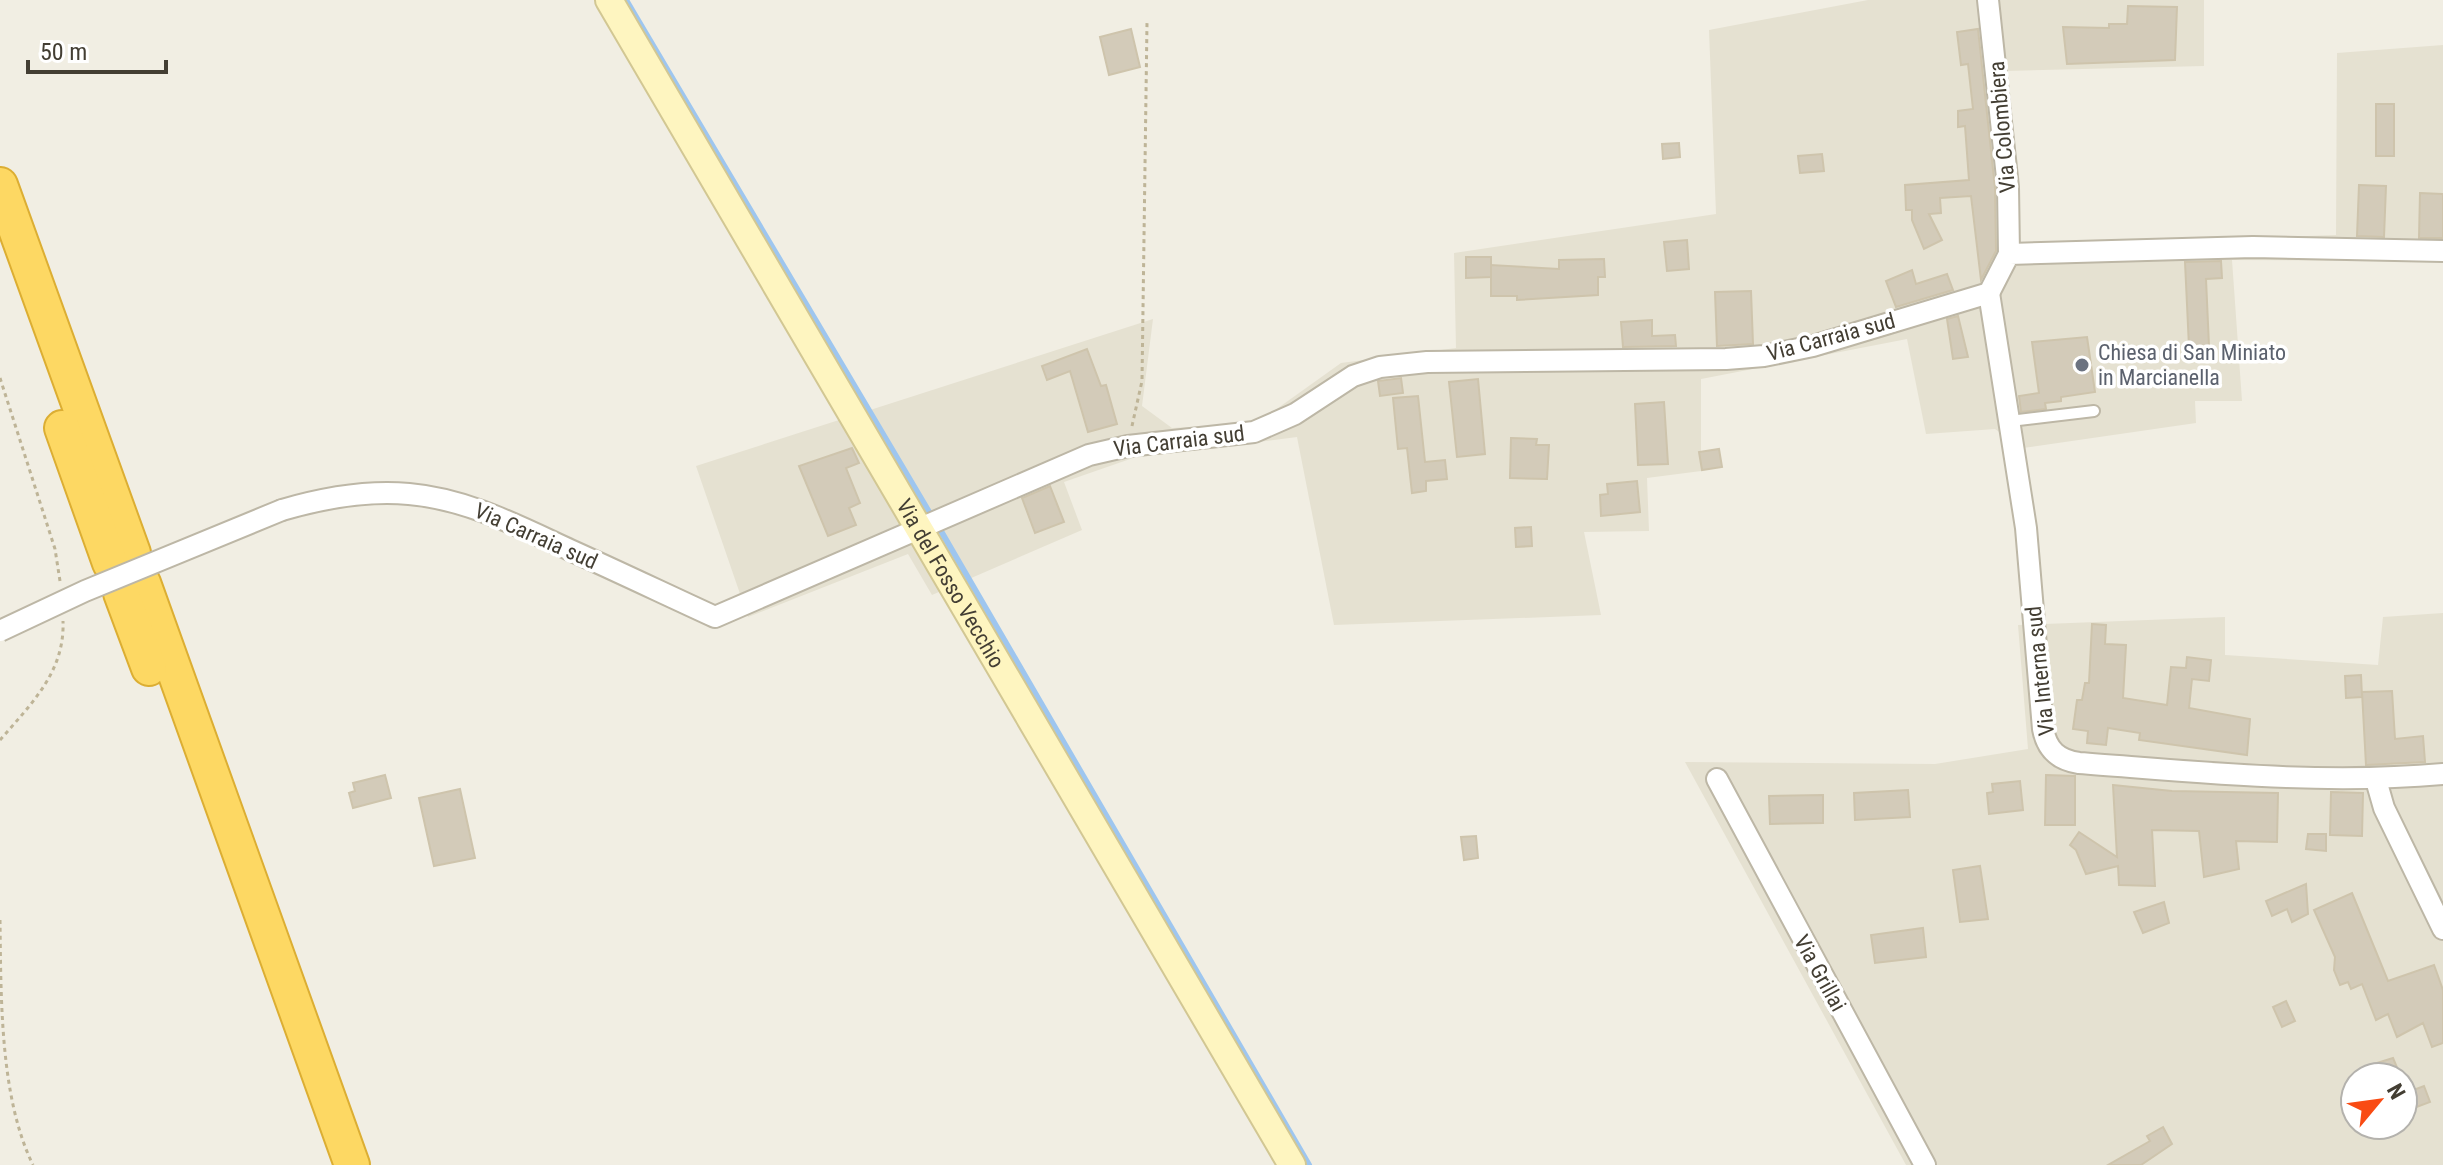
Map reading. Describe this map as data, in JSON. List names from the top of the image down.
{
  "streets": {
    "street": [
      "Via Colombiera",
      "Via Carraia sud",
      "Via del Fosso Vecchio",
      "Via Interna sud",
      "Via Grillai"
    ]
  },
  "crossings": [
    ["Via Carraia sud", "Via del Fosso Vecchio"],
    ["Via Carraia sud", "Via Interna sud"]
  ],
  "places": ["Chiesa di San Miniato in Marcianella"],
  "scale_bar": "50 m",
  "north": "top right"
}
